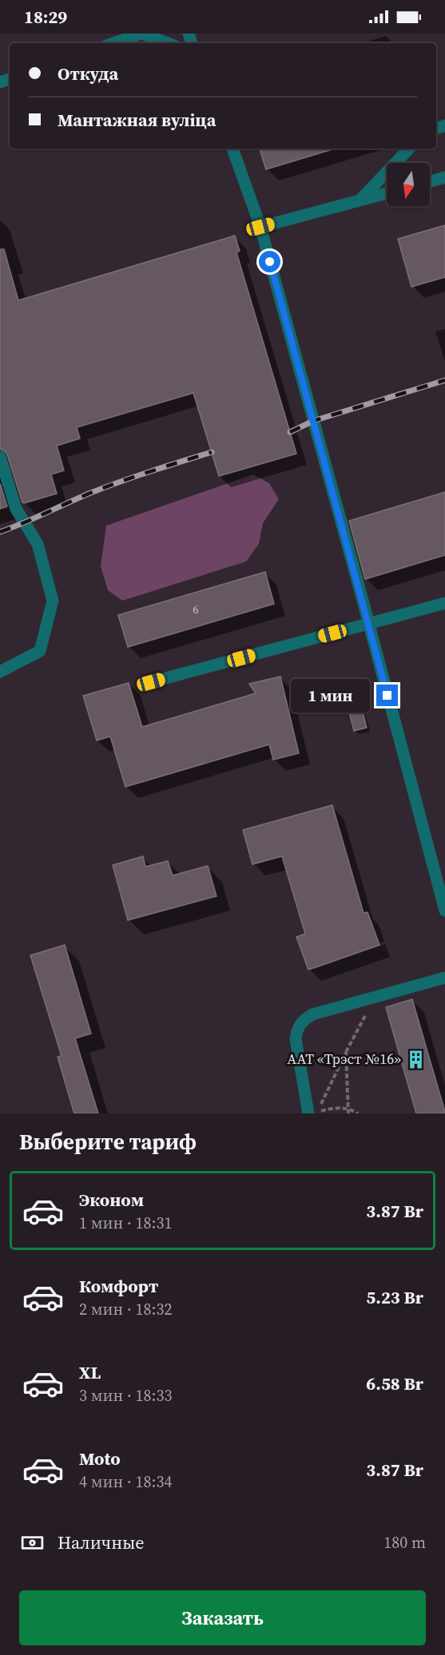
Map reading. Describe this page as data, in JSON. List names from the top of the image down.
{
  "places": {
    "building": ["ААТ «Трэст №16»"]
  },
  "house_numbers": ["6"],
  "north": "bottom",
  "page": {
    "status": "18:29",
    "banner": ["Откуда", "Мантажная вуліца"],
    "bubble": "1 мин",
    "heading": "Выберите тариф",
    "list": [
      {
        "name": "Эконом",
        "note": "1 мин · 18:31",
        "value": "3.87 Br"
      },
      {
        "name": "Комфорт",
        "note": "2 мин · 18:32",
        "value": "5.23 Br"
      },
      {
        "name": "XL",
        "note": "3 мин · 18:33",
        "value": "6.58 Br"
      },
      {
        "name": "Moto",
        "note": "4 мин · 18:34",
        "value": "3.87 Br"
      }
    ],
    "pay": ["Наличные", "180 m"],
    "buttons": "Заказать"
  }
}
